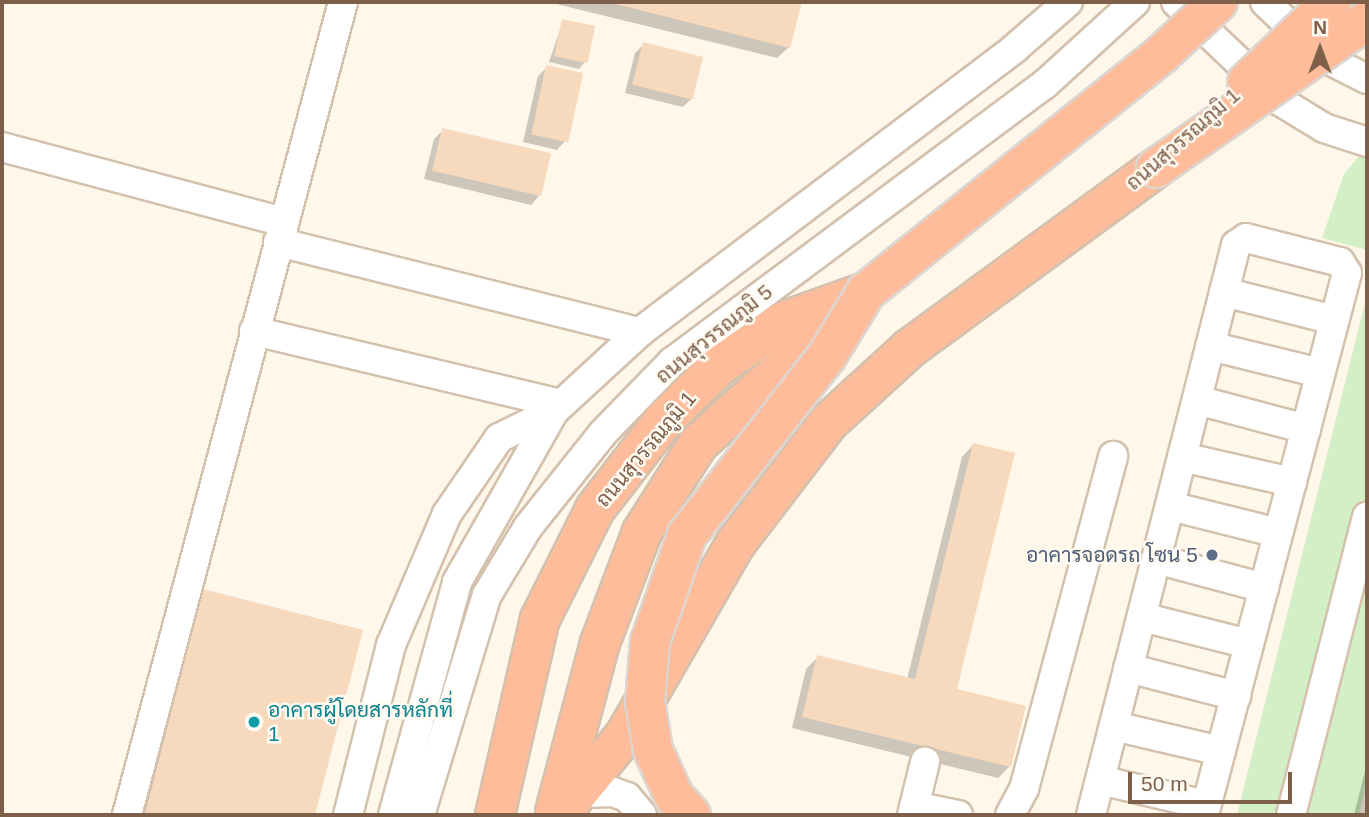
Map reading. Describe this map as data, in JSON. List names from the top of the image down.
{
  "streets": {
    "highway": ["ถนนสุวรรณภูมิ 1"],
    "street": ["ถนนสุวรรณภูมิ 5"]
  },
  "places": ["อาคารจอดรถ โซน 5", "อาคารผู้โดยสารหลักที่ 1"],
  "scale_bar": "50 m",
  "north": "top"
}
